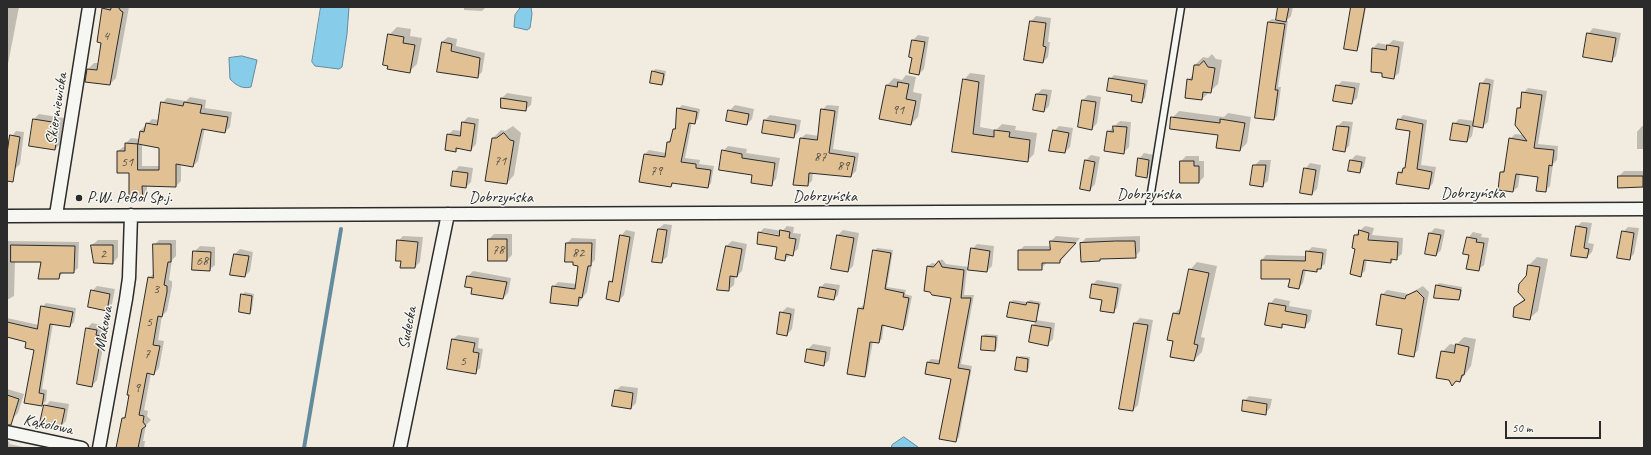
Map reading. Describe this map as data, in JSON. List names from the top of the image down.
{
  "streets": {
    "street": [
      "Skierniewicka",
      "Dobrzyńska",
      "Sudecka",
      "Makowa",
      "Kąkolowa"
    ]
  },
  "crossings": [
    ["Skierniewicka", "Dobrzyńska"],
    ["Dobrzyńska", "Sudecka"],
    ["Dobrzyńska", "Makowa"]
  ],
  "places": ["P.W. PeBol Sp.j."],
  "house_numbers": [
    "4",
    "91",
    "87",
    "71",
    "51",
    "89",
    "79",
    "78",
    "82",
    "2",
    "68",
    "3",
    "5",
    "7",
    "5",
    "9"
  ],
  "scale_bar": "50 m"
}
